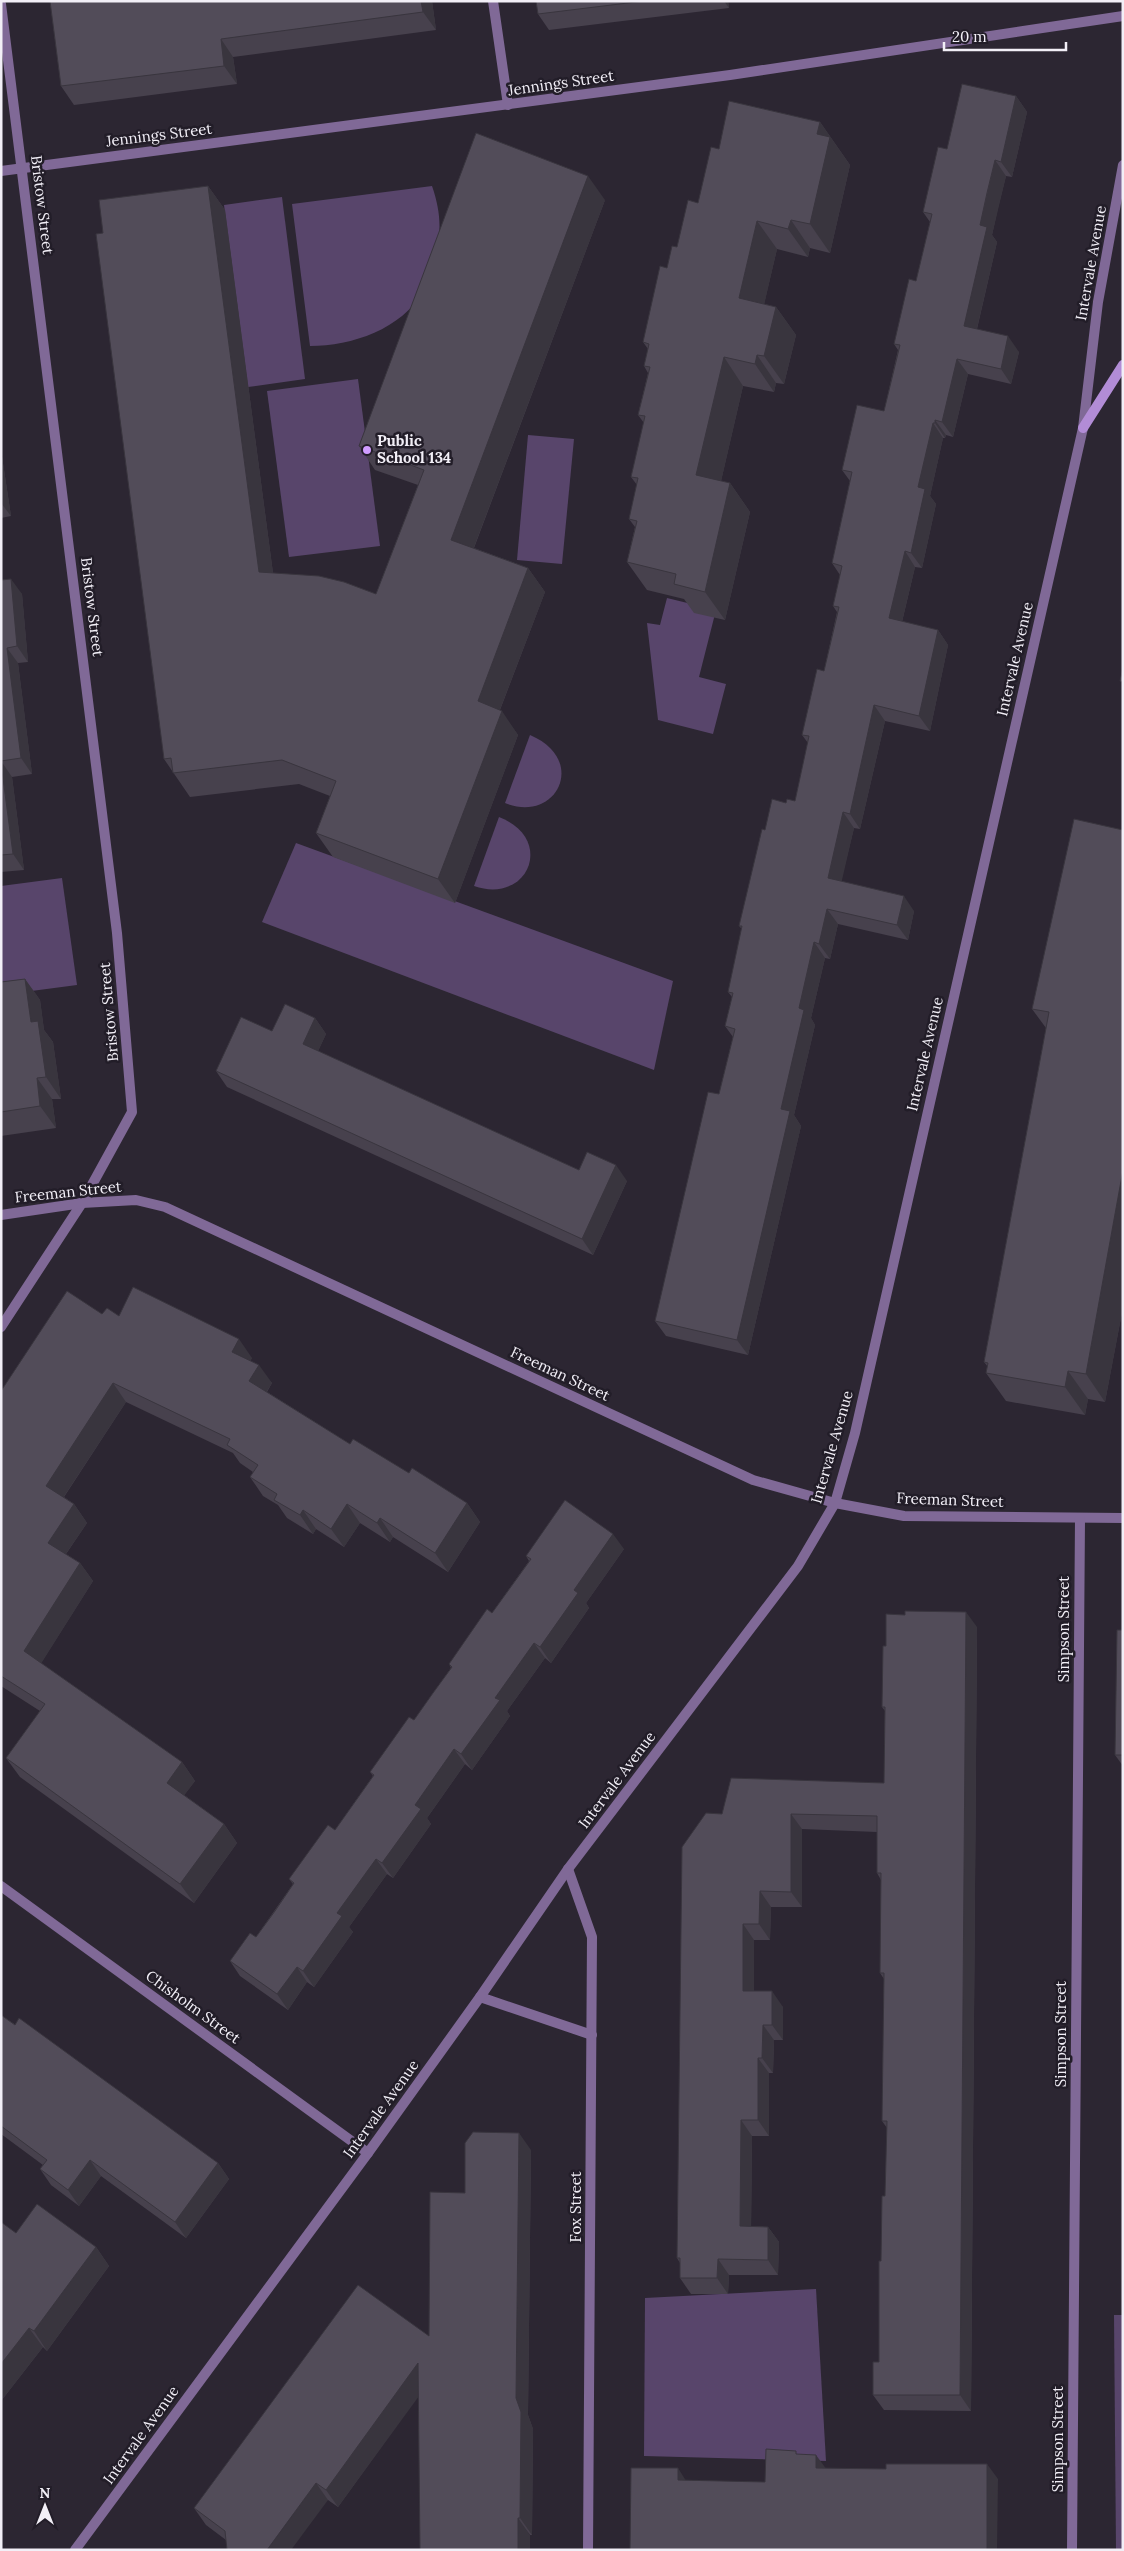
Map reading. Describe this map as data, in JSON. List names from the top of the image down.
{
  "streets": {
    "street": [
      "Jennings Street",
      "Bristow Street",
      "Intervale Avenue",
      "Freeman Street",
      "Simpson Street",
      "Chisholm Street",
      "Fox Street"
    ]
  },
  "crossings": [
    ["Jennings Street", "Bristow Street"],
    ["Bristow Street", "Freeman Street"],
    ["Intervale Avenue", "Freeman Street"],
    ["Intervale Avenue", "Chisholm Street"],
    ["Intervale Avenue", "Fox Street"],
    ["Freeman Street", "Simpson Street"]
  ],
  "places": ["Public School 134"],
  "scale_bar": "20 m",
  "north": "top"
}
